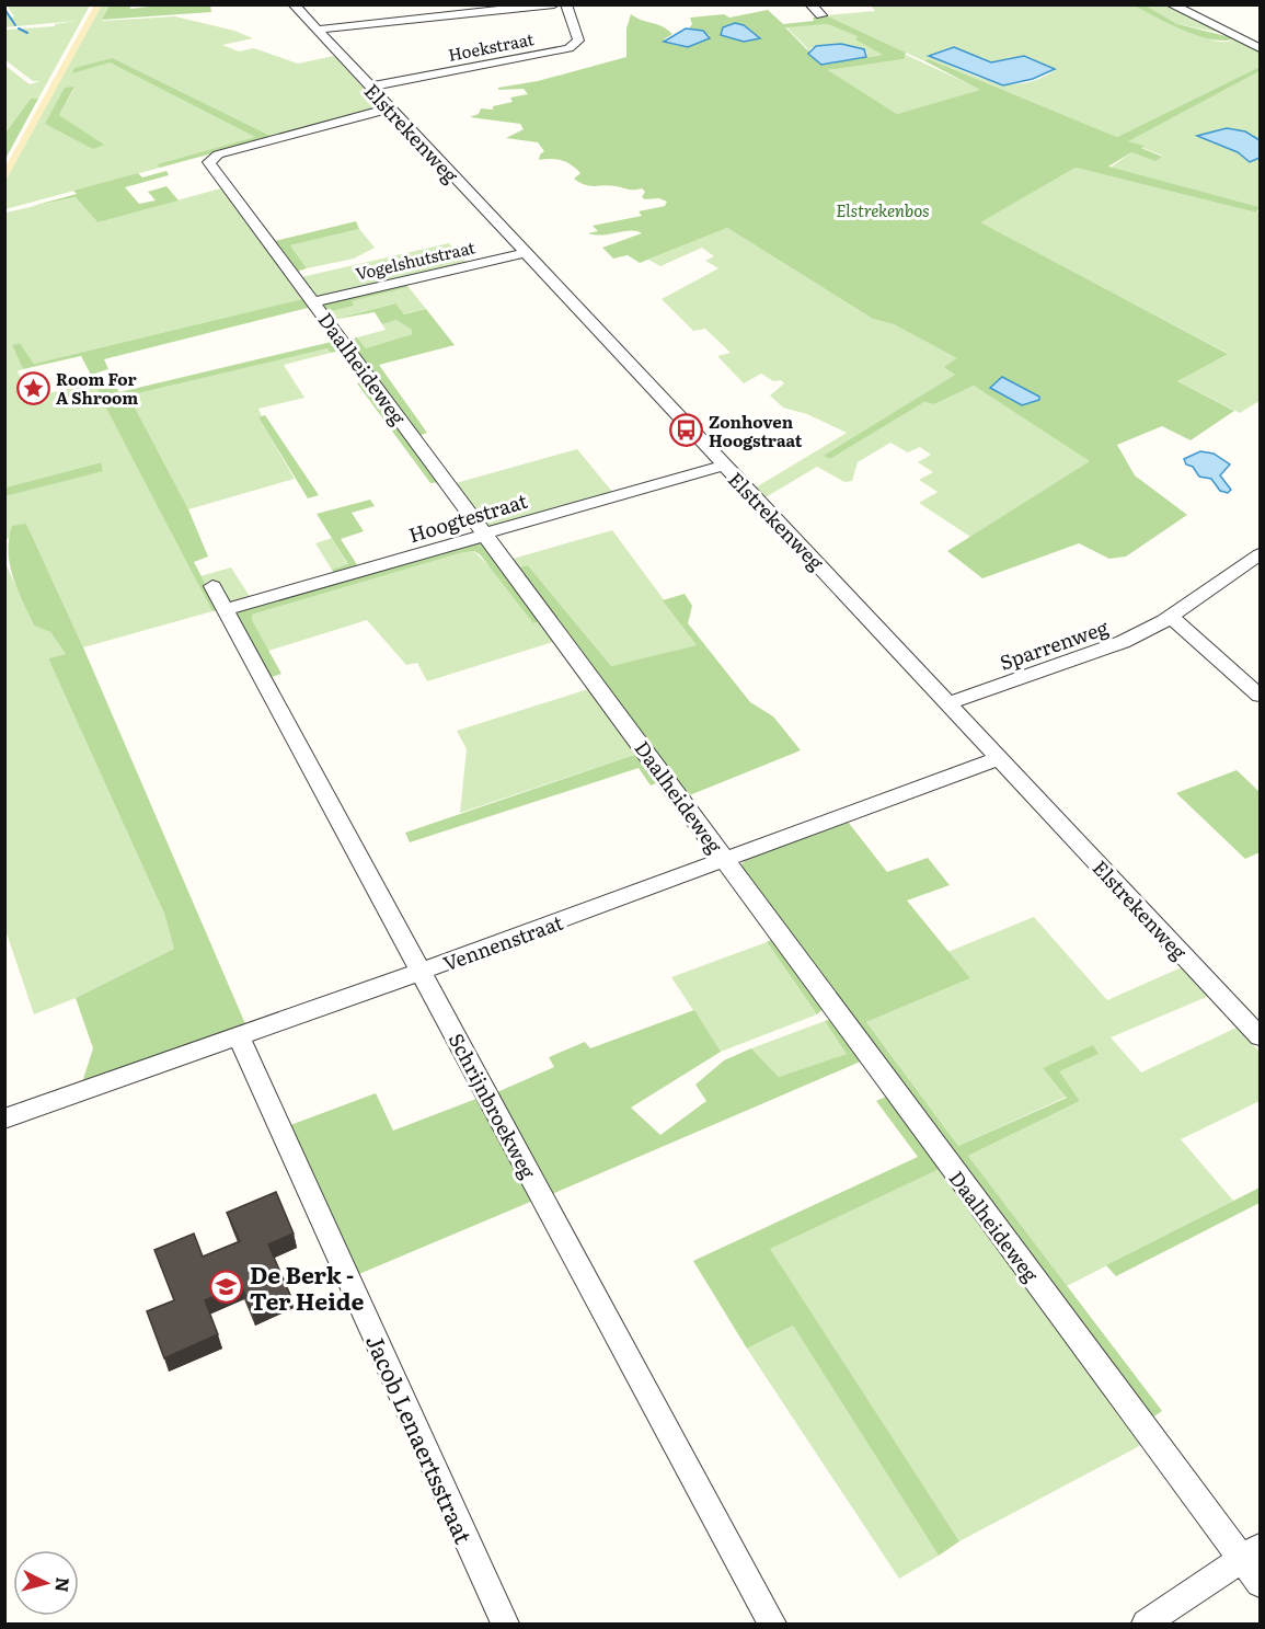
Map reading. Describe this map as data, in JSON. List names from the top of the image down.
{
  "streets": {
    "street": [
      "Hoekstraat",
      "Elstrekenweg",
      "Vogelshutstraat",
      "Daalheideweg",
      "Hoogtestraat",
      "Sparrenweg",
      "Vennenstraat",
      "Schrijnbroekweg",
      "Jacob Lenaertsstraat"
    ]
  },
  "crossings": [
    ["Hoekstraat", "Elstrekenweg"],
    ["Elstrekenweg", "Vogelshutstraat"],
    ["Elstrekenweg", "Daalheideweg"],
    ["Elstrekenweg", "Hoogtestraat"],
    ["Elstrekenweg", "Sparrenweg"],
    ["Elstrekenweg", "Vennenstraat"],
    ["Vogelshutstraat", "Daalheideweg"],
    ["Daalheideweg", "Hoogtestraat"],
    ["Daalheideweg", "Vennenstraat"],
    ["Hoogtestraat", "Schrijnbroekweg"],
    ["Vennenstraat", "Schrijnbroekweg"],
    ["Vennenstraat", "Jacob Lenaertsstraat"]
  ],
  "parks": ["Elstrekenbos"],
  "places": {
    "place": ["Room For A Shroom"],
    "bus stop": ["Zonhoven Hoogstraat"],
    "school or university": ["De Berk - Ter Heide"]
  },
  "north": "right"
}
